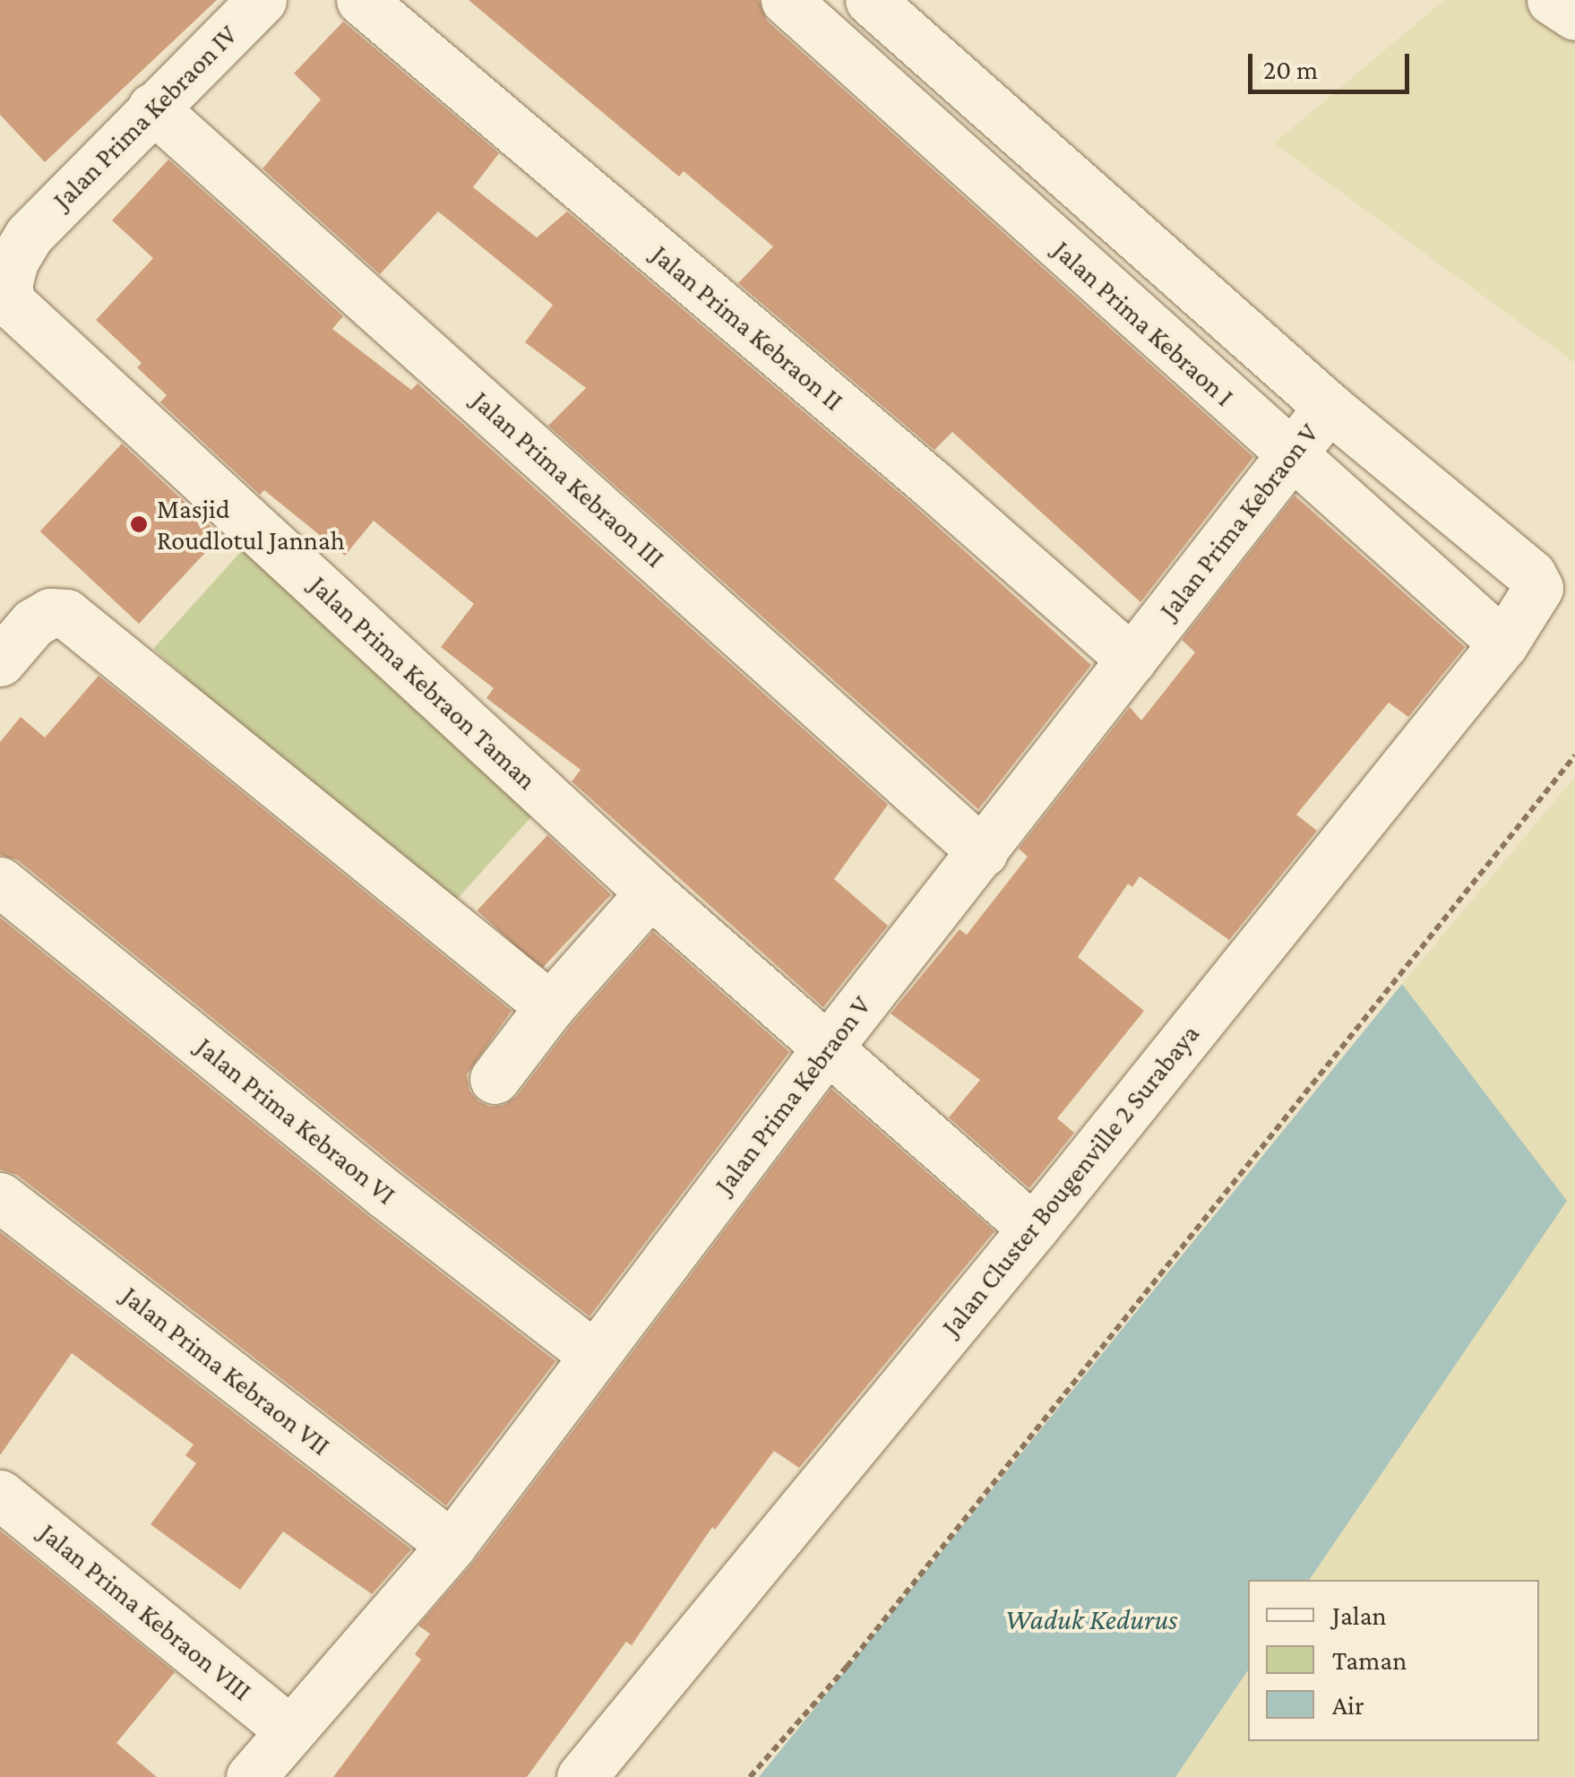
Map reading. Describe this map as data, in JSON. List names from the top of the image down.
{
  "streets": {
    "street": [
      "Jalan Prima Kebraon IV",
      "Jalan Prima Kebraon I",
      "Jalan Prima Kebraon II",
      "Jalan Prima Kebraon III",
      "Jalan Prima Kebraon V",
      "Jalan Prima Kebraon Taman",
      "Jalan Prima Kebraon VI",
      "Jalan Cluster Bougenville 2 Surabaya",
      "Jalan Prima Kebraon VII",
      "Jalan Prima Kebraon VIII"
    ]
  },
  "crossings": [
    ["Jalan Prima Kebraon IV", "Jalan Prima Kebraon III"],
    ["Jalan Prima Kebraon IV", "Jalan Prima Kebraon Taman"],
    ["Jalan Prima Kebraon I", "Jalan Prima Kebraon V"],
    ["Jalan Prima Kebraon I", "Jalan Cluster Bougenville 2 Surabaya"],
    ["Jalan Prima Kebraon II", "Jalan Prima Kebraon V"],
    ["Jalan Prima Kebraon III", "Jalan Prima Kebraon V"],
    ["Jalan Prima Kebraon V", "Jalan Prima Kebraon Taman"],
    ["Jalan Prima Kebraon V", "Jalan Prima Kebraon VI"],
    ["Jalan Prima Kebraon V", "Jalan Cluster Bougenville 2 Surabaya"],
    ["Jalan Prima Kebraon V", "Jalan Prima Kebraon VII"],
    ["Jalan Prima Kebraon V", "Jalan Prima Kebraon VIII"],
    ["Jalan Prima Kebraon Taman", "Jalan Cluster Bougenville 2 Surabaya"]
  ],
  "water": ["Waduk Kedurus"],
  "places": ["Masjid Roudlotul Jannah"],
  "legend": ["Jalan", "Taman", "Air"],
  "scale_bar": "20 m"
}
